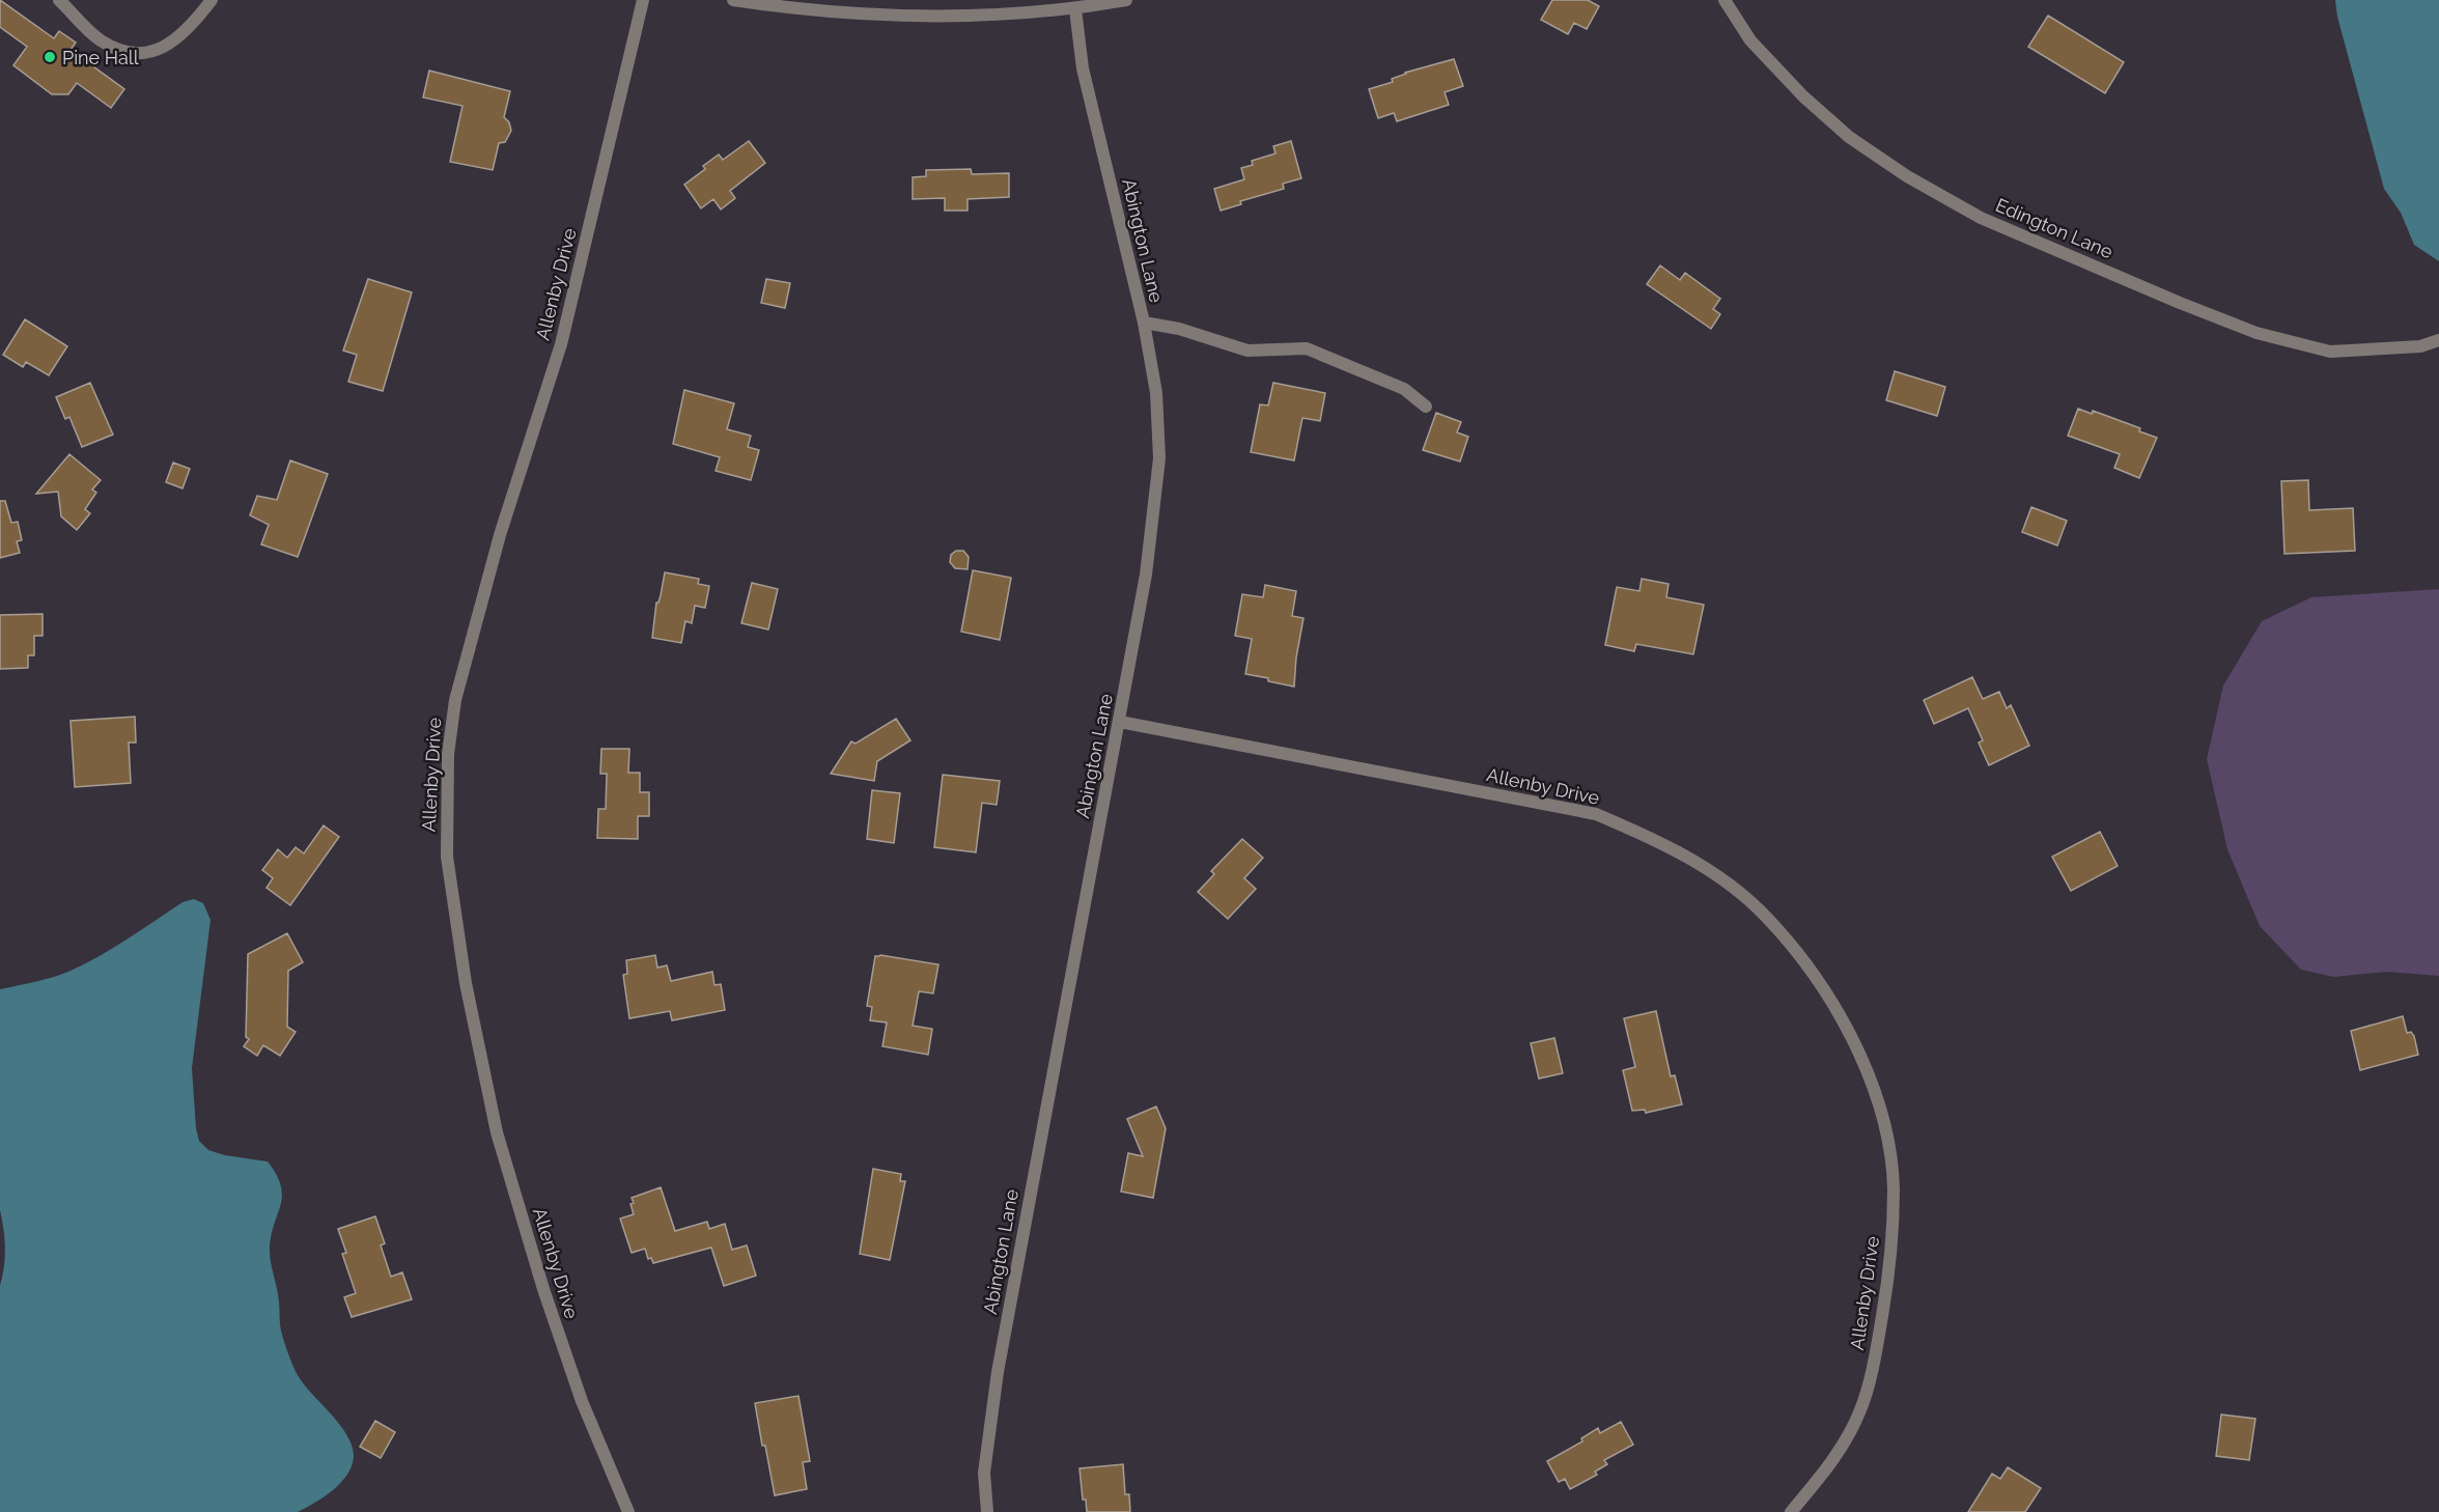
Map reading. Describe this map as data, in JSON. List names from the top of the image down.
{
  "streets": {
    "street": ["Edington Lane", "Abington Lane", "Allenby Drive"]
  },
  "crossings": [
    ["Abington Lane", "Allenby Drive"]
  ],
  "places": ["Pine Hall"]
}
